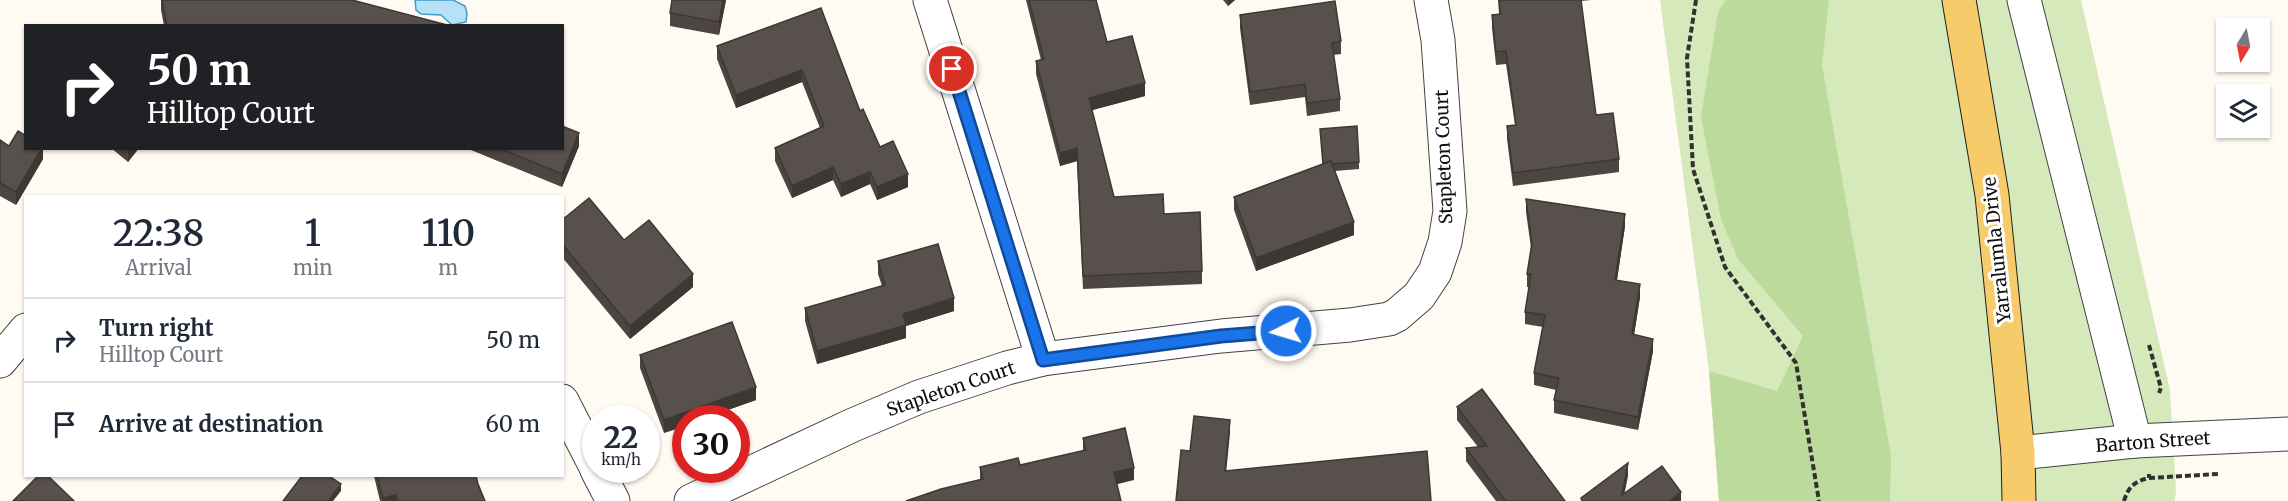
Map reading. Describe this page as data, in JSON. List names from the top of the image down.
{
  "streets": {
    "main road": ["Yarralumla Drive"],
    "street": ["Stapleton Court", "Barton Street"]
  },
  "crossings": [
    ["Yarralumla Drive", "Barton Street"]
  ],
  "north": "bottom",
  "page": {
    "turn": ["50 m", "Hilltop Court"],
    "eta": [
      "22:38",
      "Arrival",
      "1",
      "min",
      "110",
      "m"
    ],
    "list": [
      {
        "name": "Turn right",
        "note": "Hilltop Court",
        "value": "50 m"
      },
      {
        "name": "Arrive at destination",
        "value": "60 m"
      }
    ],
    "speed": "22 km/h",
    "limit": "30"
  }
}
